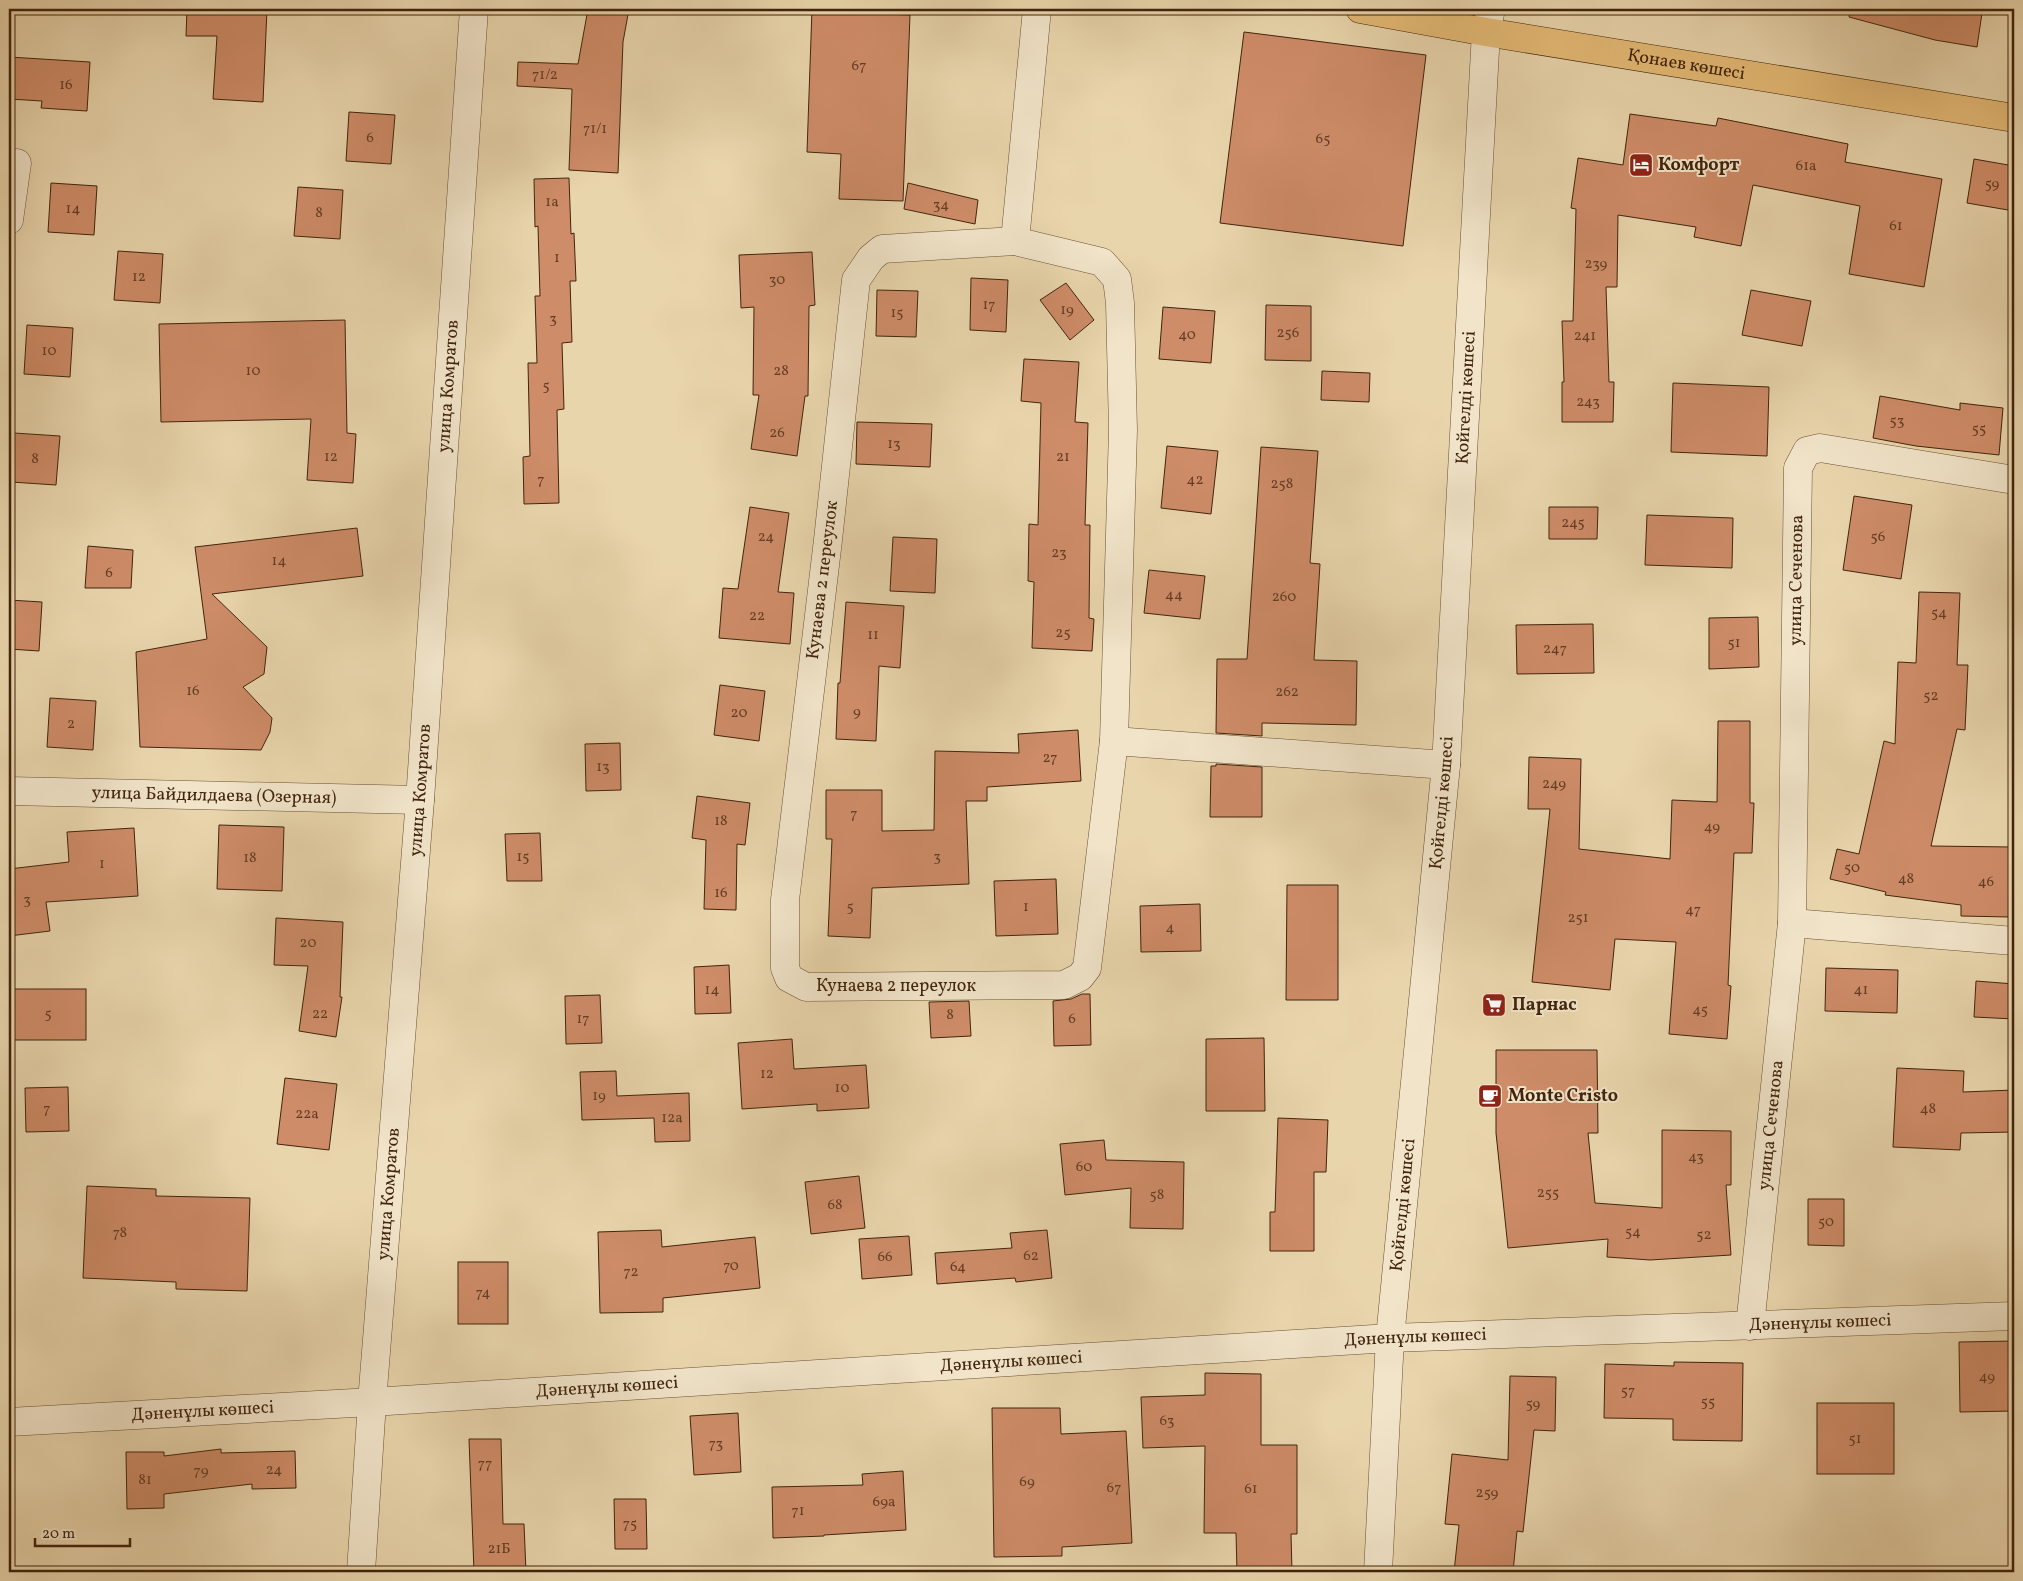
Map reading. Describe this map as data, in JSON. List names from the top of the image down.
{
  "streets": {
    "main road": ["Қонаев көшесі"],
    "street": [
      "улица Комратов",
      "Қойгелді көшесі",
      "Кунаева 2 переулок",
      "улица Сеченова",
      "улица Байдилдаева (Озерная)",
      "Дәненұлы көшесі"
    ]
  },
  "crossings": [
    ["Қонаев көшесі", "Қойгелді көшесі"],
    ["улица Комратов", "улица Байдилдаева (Озерная)"],
    ["улица Комратов", "Дәненұлы көшесі"],
    ["Қойгелді көшесі", "Дәненұлы көшесі"],
    ["улица Сеченова", "Дәненұлы көшесі"]
  ],
  "places": {
    "hotel": ["Комфорт"],
    "supermarket": ["Парнас"],
    "cafe": ["Monte Cristo"]
  },
  "house_numbers": [
    "67",
    "71/2",
    "16",
    "71/1",
    "6",
    "65",
    "61а",
    "59",
    "1а",
    "34",
    "14",
    "8",
    "61",
    "1",
    "239",
    "12",
    "30",
    "17",
    "19",
    "15",
    "3",
    "256",
    "40",
    "241",
    "10",
    "10",
    "28",
    "5",
    "243",
    "53",
    "55",
    "26",
    "13",
    "12",
    "21",
    "8",
    "7",
    "42",
    "258",
    "245",
    "24",
    "56",
    "23",
    "14",
    "6",
    "44",
    "260",
    "54",
    "22",
    "25",
    "11",
    "51",
    "247",
    "16",
    "262",
    "52",
    "9",
    "20",
    "2",
    "27",
    "13",
    "249",
    "7",
    "18",
    "49",
    "15",
    "3",
    "18",
    "1",
    "50",
    "48",
    "46",
    "16",
    "3",
    "5",
    "1",
    "47",
    "251",
    "4",
    "20",
    "14",
    "41",
    "45",
    "5",
    "22",
    "8",
    "17",
    "6",
    "12",
    "10",
    "19",
    "7",
    "48",
    "22а",
    "12а",
    "43",
    "60",
    "255",
    "58",
    "68",
    "50",
    "54",
    "78",
    "52",
    "62",
    "66",
    "70",
    "64",
    "72",
    "74",
    "49",
    "57",
    "55",
    "59",
    "63",
    "51",
    "73",
    "77",
    "24",
    "79",
    "81",
    "69",
    "67",
    "61",
    "259",
    "69а",
    "71",
    "75",
    "21Б"
  ],
  "scale_bar": "20 m"
}
